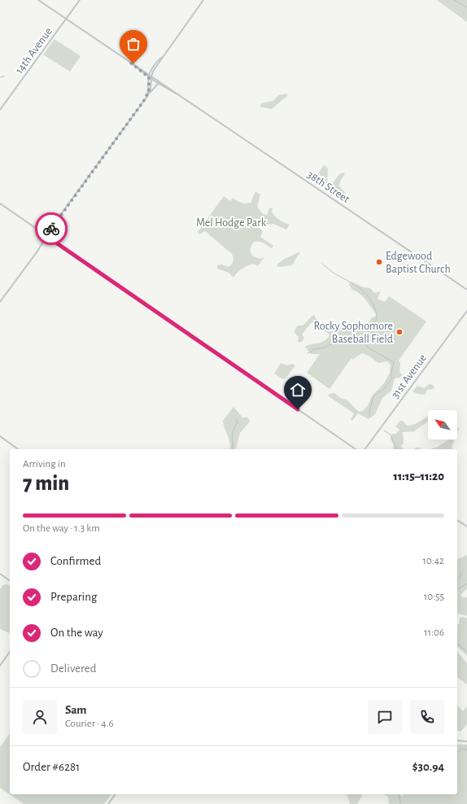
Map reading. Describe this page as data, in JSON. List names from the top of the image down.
{
  "streets": {
    "street": ["14th Avenue", "38th Street", "31st Avenue"]
  },
  "crossings": [
    ["14th Avenue", "38th Street"]
  ],
  "parks": ["Mel Hodge Park"],
  "places": ["Edgewood Baptist Church", "Rocky Sophomore Baseball Field"],
  "north": "top left",
  "page": {
    "heading": ["7 min", "Arriving in", "11:15–11:20"],
    "panel": [
      "Sam",
      "Courier · 4.6",
      "Order #6281",
      "$30.94"
    ],
    "bar": "On the way · 1.3 km",
    "list": [
      ["Confirmed", "10:42"],
      ["Preparing", "10:55"],
      ["On the way", "11:06"],
      "Delivered"
    ]
  }
}
